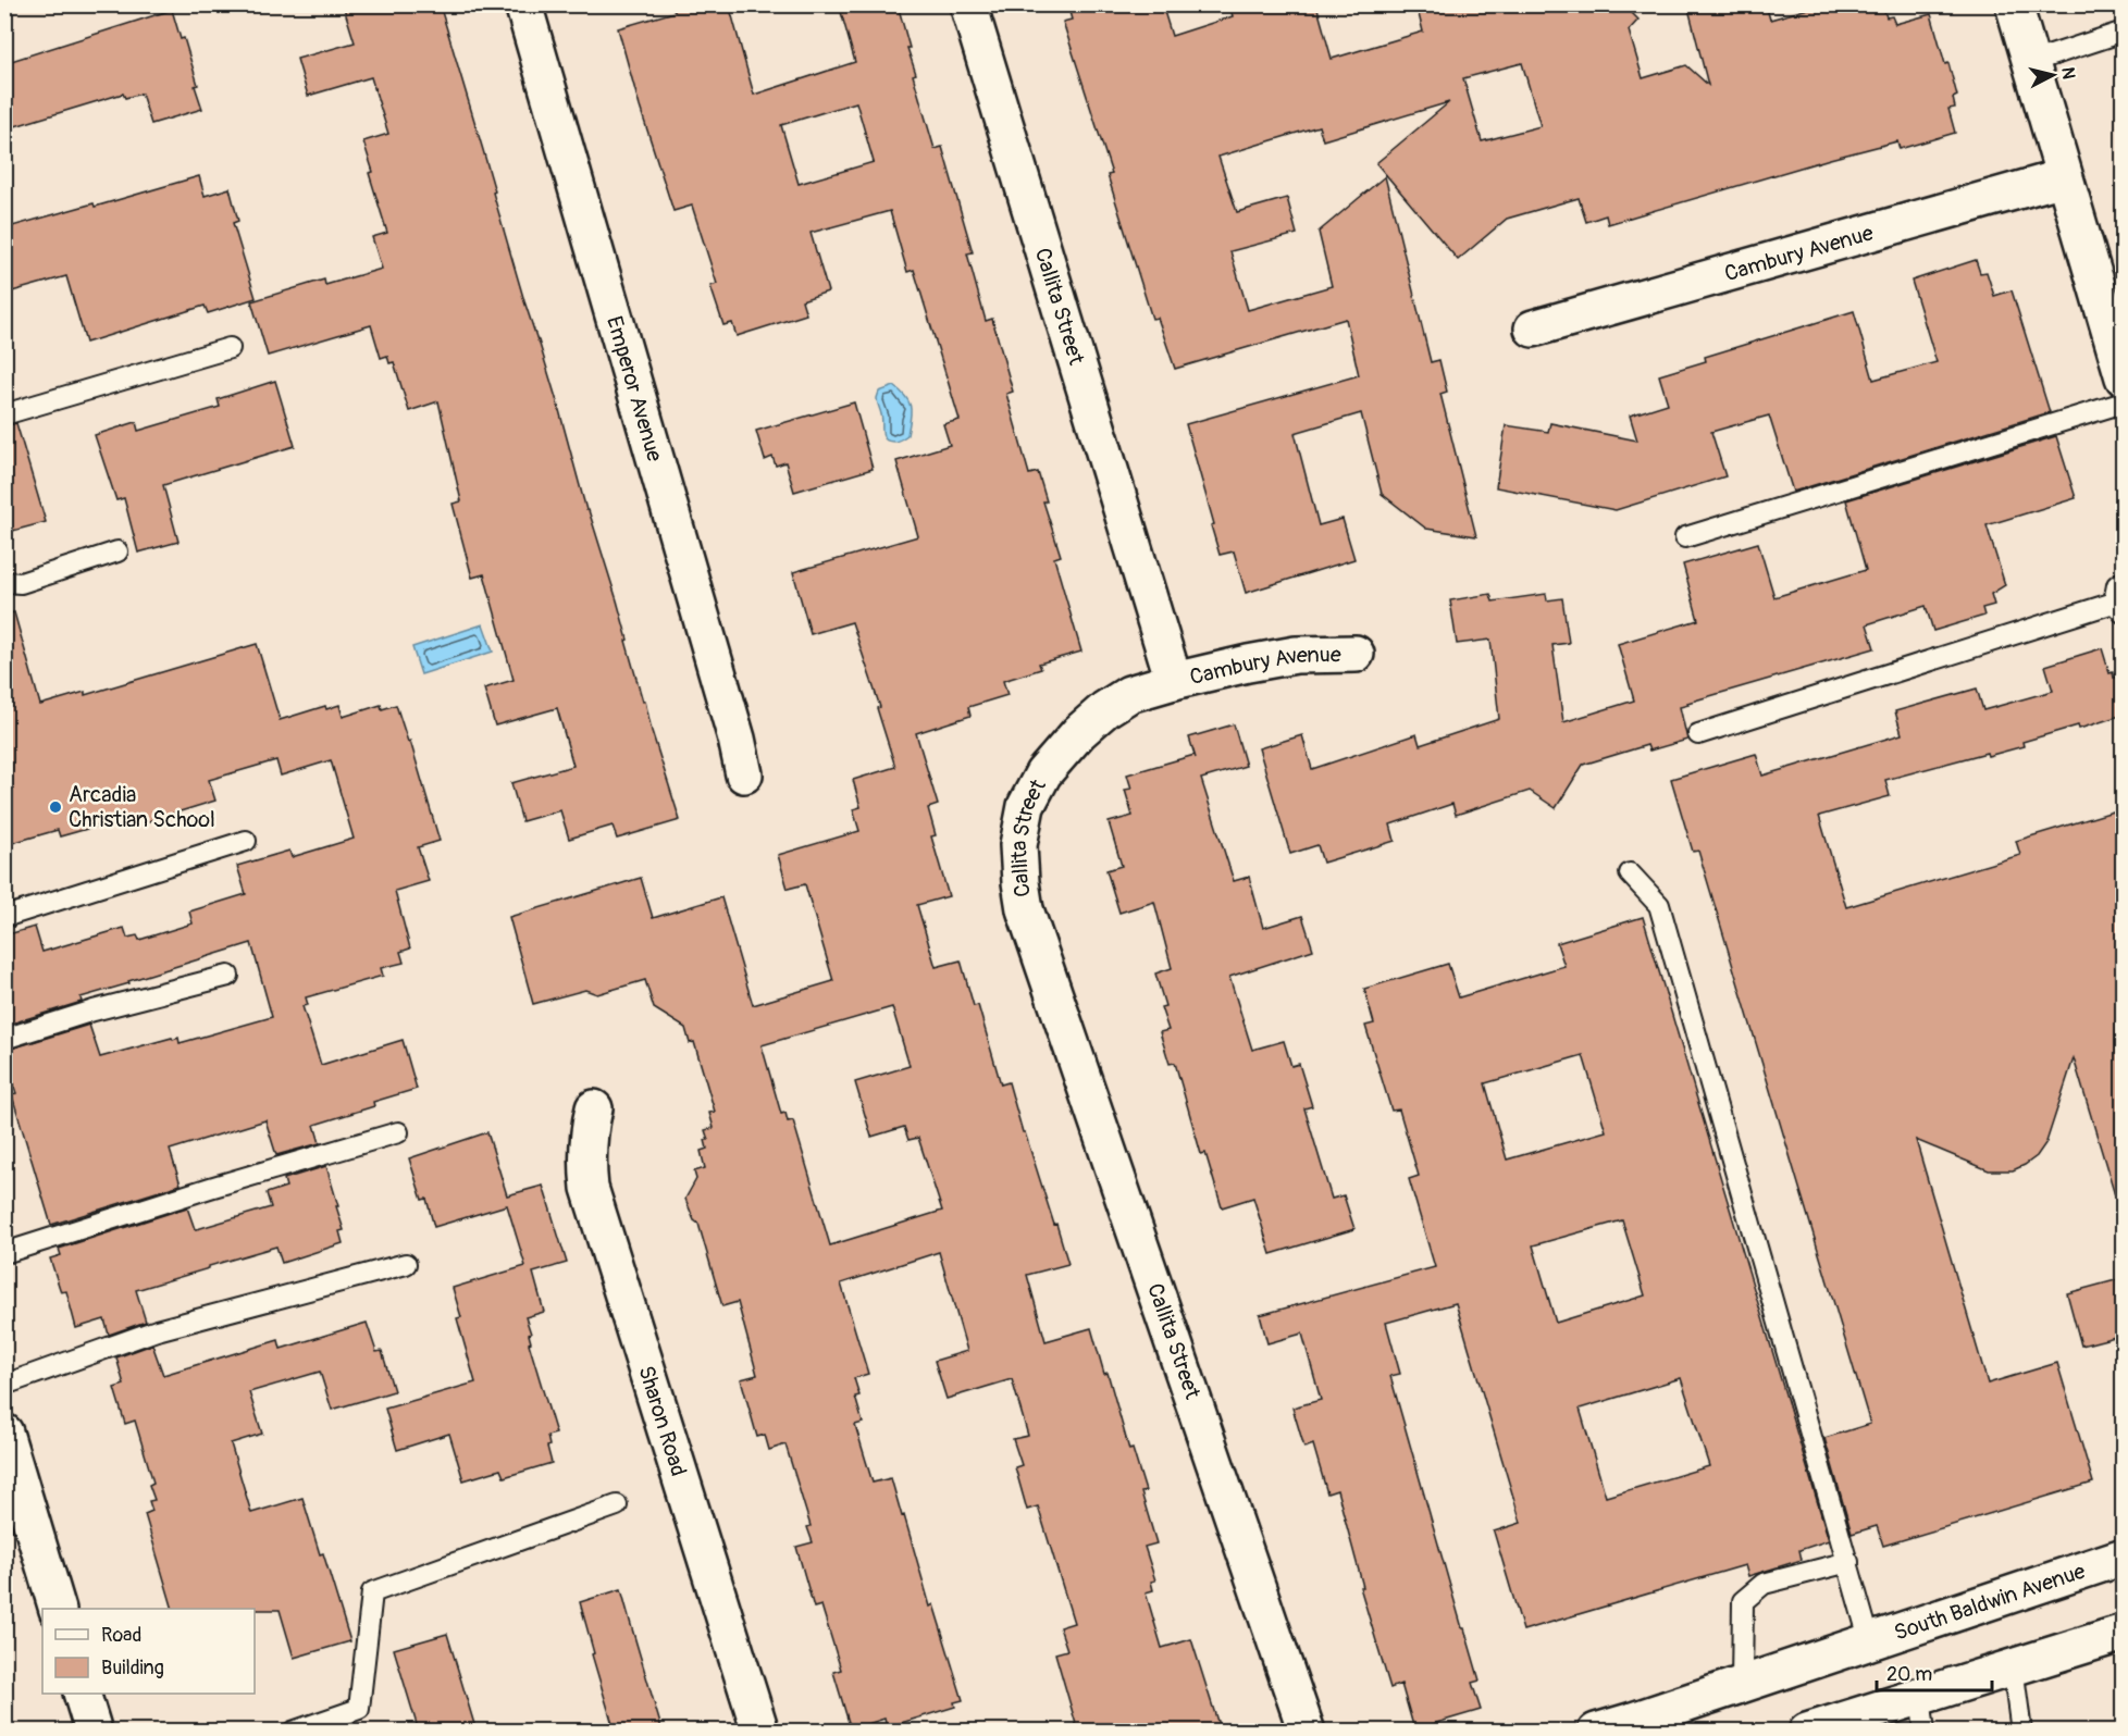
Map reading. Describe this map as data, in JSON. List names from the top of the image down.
{
  "streets": {
    "street": [
      "Cambury Avenue",
      "Callita Street",
      "Emperor Avenue",
      "Sharon Road",
      "South Baldwin Avenue"
    ]
  },
  "crossings": [
    ["Cambury Avenue", "Callita Street"]
  ],
  "places": ["Arcadia Christian School"],
  "legend": ["Road", "Building"],
  "scale_bar": "20 m",
  "north": "right"
}
